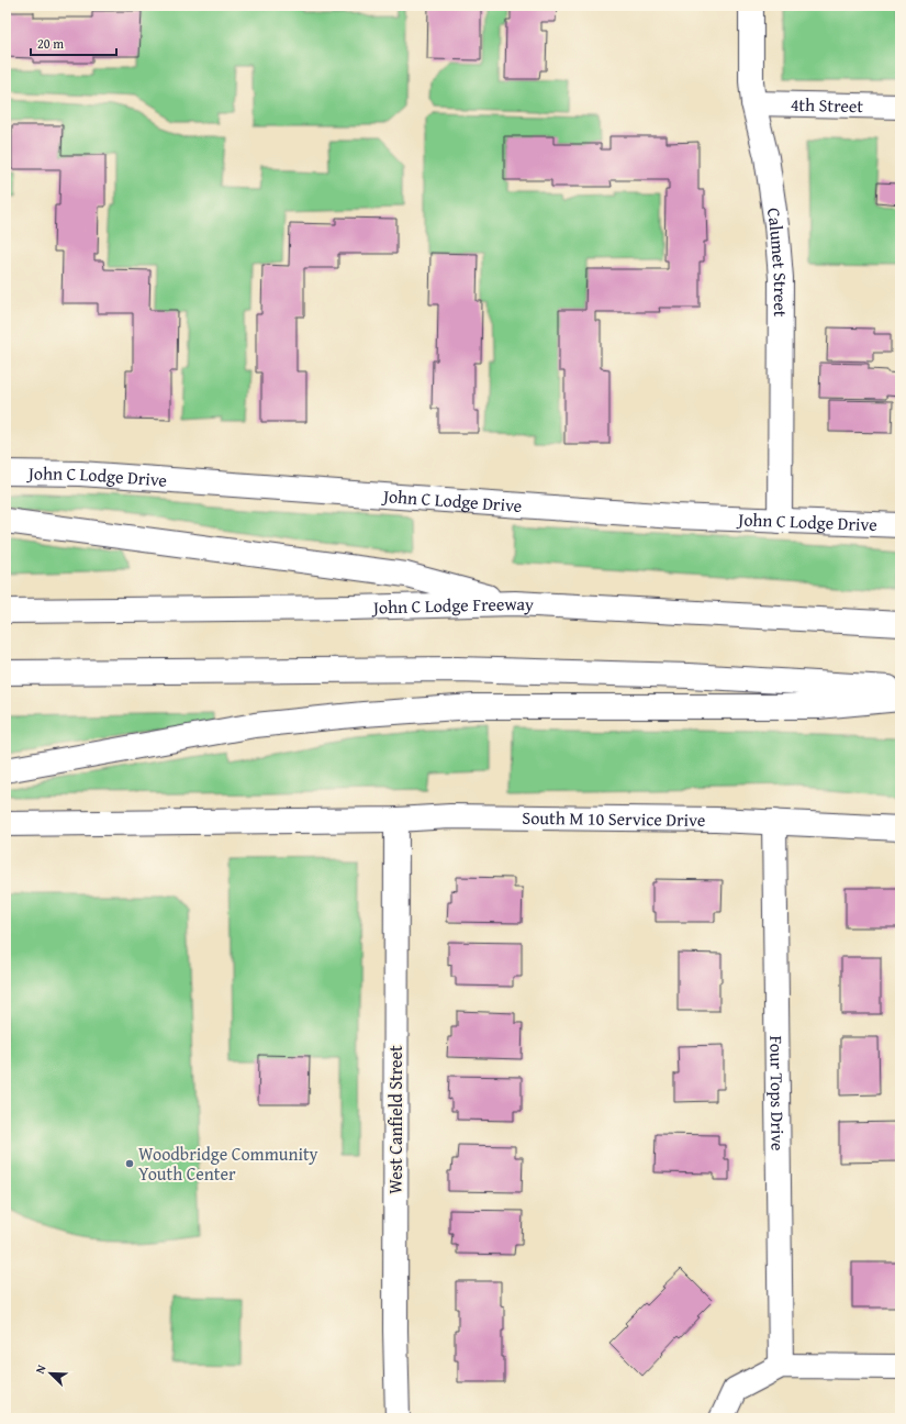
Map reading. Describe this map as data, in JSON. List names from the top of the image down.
{
  "streets": {
    "main road": [
      "4th Street",
      "Calumet Street",
      "John C Lodge Drive",
      "John C Lodge Freeway",
      "South M 10 Service Drive",
      "Four Tops Drive",
      "West Canfield Street"
    ]
  },
  "crossings": [
    ["4th Street", "Calumet Street"],
    ["Calumet Street", "John C Lodge Drive"],
    ["South M 10 Service Drive", "Four Tops Drive"],
    ["South M 10 Service Drive", "West Canfield Street"]
  ],
  "places": ["Woodbridge Community Youth Center"],
  "scale_bar": "20 m",
  "north": "top left"
}
